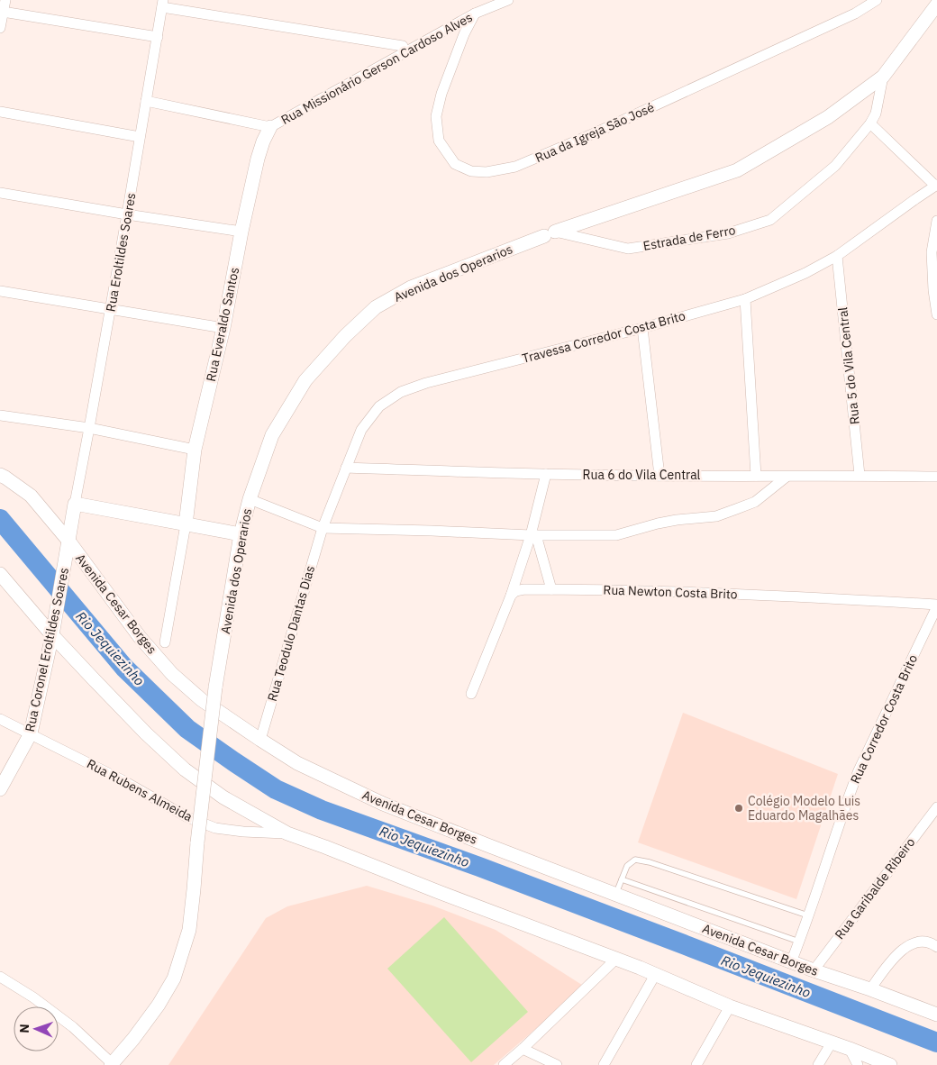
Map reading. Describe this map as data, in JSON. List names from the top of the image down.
{
  "streets": {
    "main road": [
      "Avenida dos Operarios",
      "Rua Everaldo Santos",
      "Avenida Cesar Borges",
      "Rua Coronel Eroltildes Soares"
    ],
    "street": [
      "Rua Missionário Gerson Cardoso Alves",
      "Rua da Igreja São José",
      "Estrada de Ferro",
      "Rua Eroltildes Soares",
      "Travessa Corredor Costa Brito",
      "Rua 5 do Vila Central",
      "Rua 6 do Vila Central",
      "Rua Newton Costa Brito",
      "Rua Teodulo Dantas Dias",
      "Rua Corredor Costa Brito",
      "Rua Rubens Almeida",
      "Rua Garibalde Ribeiro"
    ]
  },
  "crossings": [
    ["Rua Missionário Gerson Cardoso Alves", "Rua da Igreja São José"],
    ["Rua Missionário Gerson Cardoso Alves", "Rua Everaldo Santos"],
    ["Estrada de Ferro", "Avenida dos Operarios"],
    ["Rua Eroltildes Soares", "Rua Coronel Eroltildes Soares"],
    ["Travessa Corredor Costa Brito", "Rua 5 do Vila Central"],
    ["Travessa Corredor Costa Brito", "Rua 6 do Vila Central"],
    ["Travessa Corredor Costa Brito", "Rua Teodulo Dantas Dias"],
    ["Rua 5 do Vila Central", "Rua 6 do Vila Central"],
    ["Rua Newton Costa Brito", "Rua Corredor Costa Brito"],
    ["Avenida Cesar Borges", "Rua Teodulo Dantas Dias"],
    ["Avenida Cesar Borges", "Rua Coronel Eroltildes Soares"],
    ["Avenida Cesar Borges", "Rua Corredor Costa Brito"],
    ["Avenida Cesar Borges", "Rua Garibalde Ribeiro"],
    ["Rua Coronel Eroltildes Soares", "Rua Rubens Almeida"]
  ],
  "water": ["Rio Jequiezinho"],
  "places": ["Colégio Modelo Luis Eduardo Magalhães"],
  "north": "left"
}
